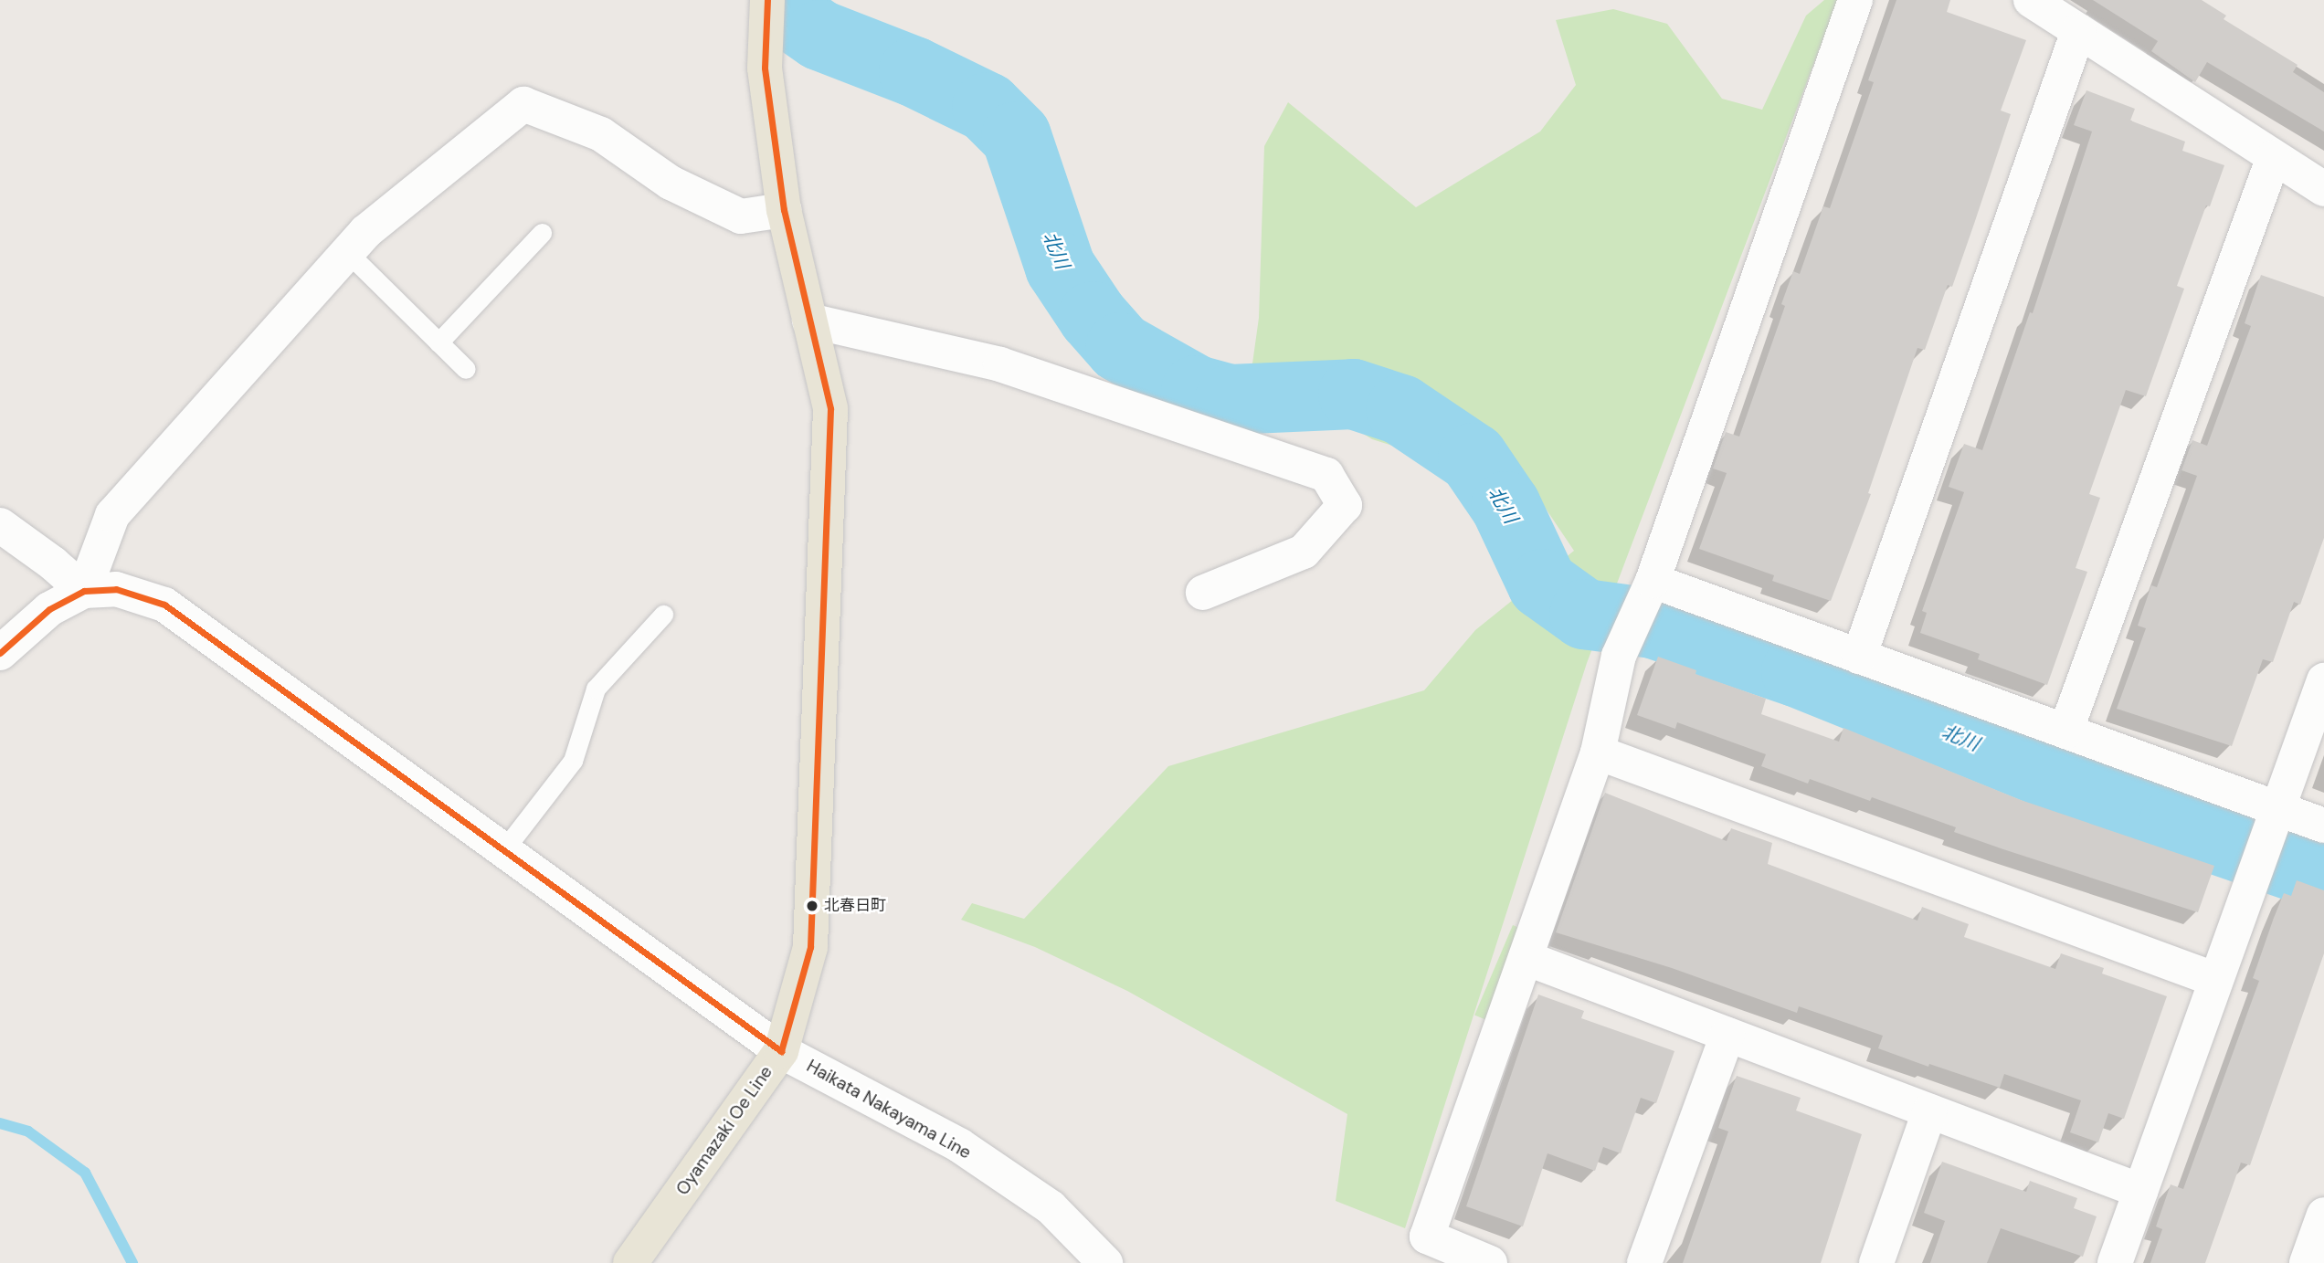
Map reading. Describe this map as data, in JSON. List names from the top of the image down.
{
  "streets": {
    "main road": ["Oyamazaki Oe Line"],
    "street": ["Haikata Nakayama Line"]
  },
  "crossings": [
    ["Haikata Nakayama Line", "Oyamazaki Oe Line"]
  ],
  "water": ["北川"],
  "places": ["北春日町"]
}
